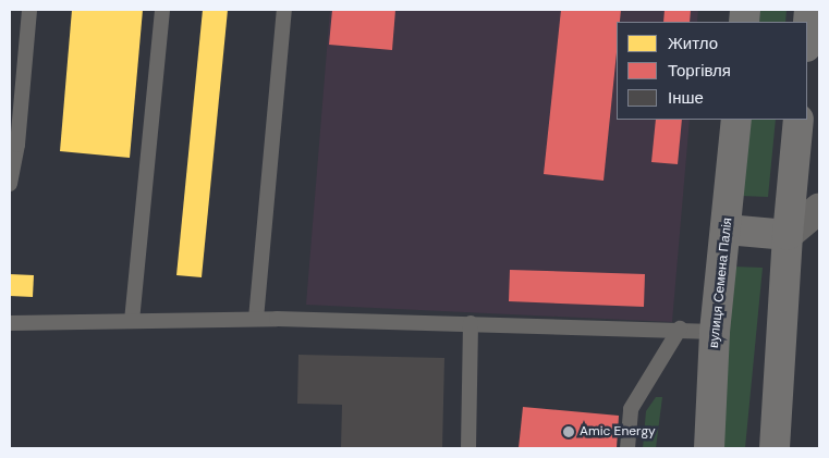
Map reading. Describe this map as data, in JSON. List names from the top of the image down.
{
  "streets": {
    "main road": ["вулиця Семена Палія"]
  },
  "places": ["Amic Energy"],
  "legend": ["Житло", "Торгівля", "Інше"]
}
